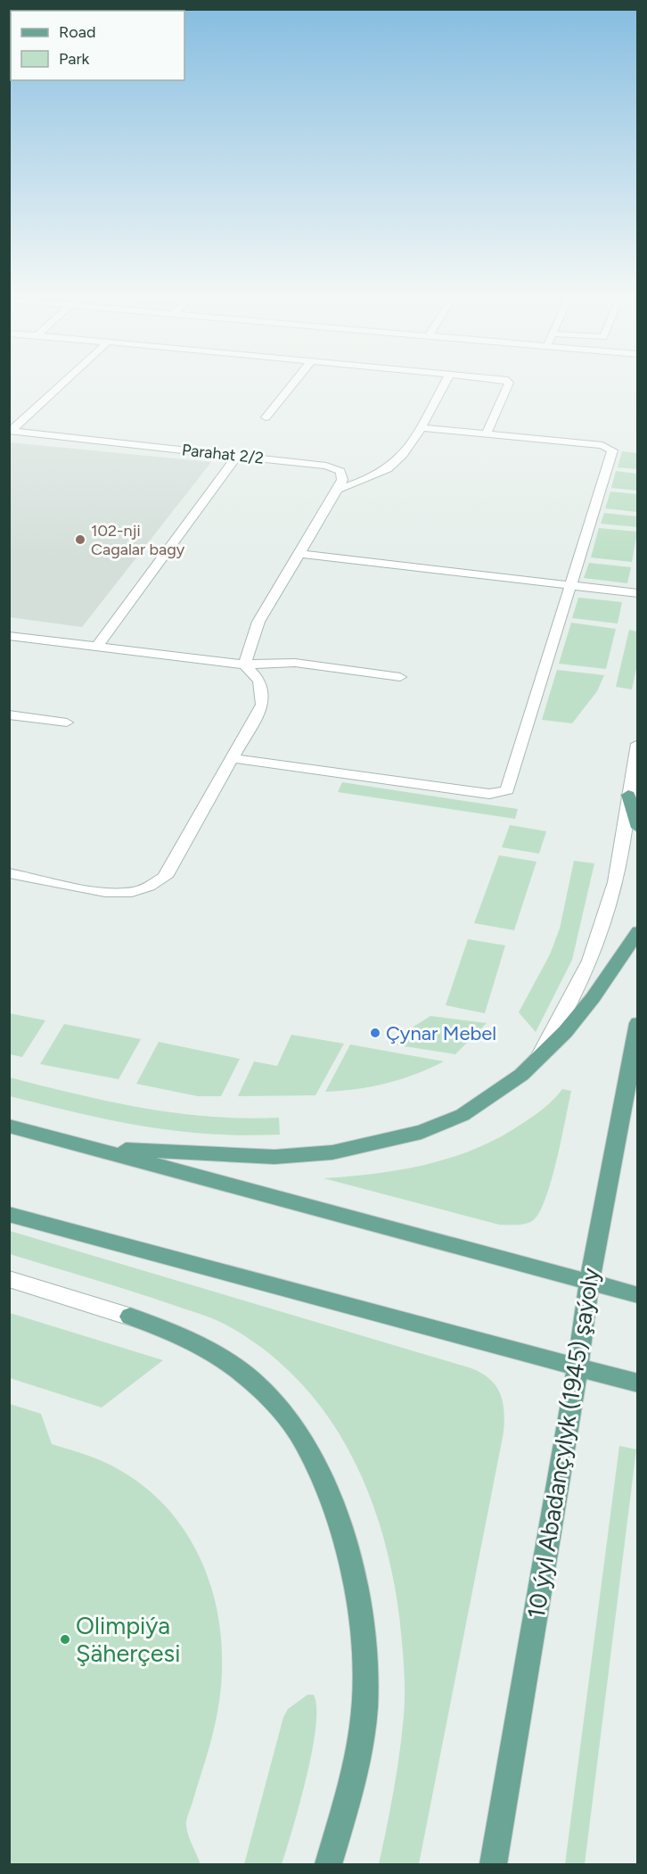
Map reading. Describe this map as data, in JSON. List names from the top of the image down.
{
  "streets": {
    "main road": ["10 ýyl Abadançylyk (1945) şaýoly"],
    "street": ["Parahat 2/2"]
  },
  "places": ["102-nji Cagalar bagy", "Çynar Mebel", "Olimpiýa Şäherçesi"],
  "legend": ["Road", "Park"]
}
